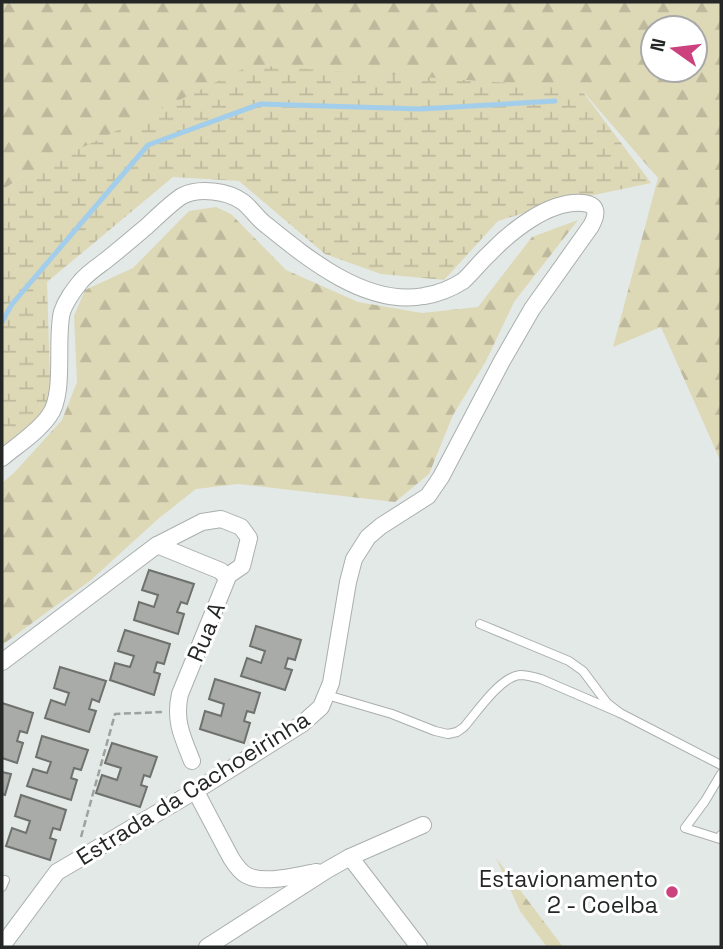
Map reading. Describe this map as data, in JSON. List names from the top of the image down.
{
  "streets": {
    "street": ["Rua A", "Estrada da Cachoeirinha"]
  },
  "places": ["Estavionamento 2 - Coelba"],
  "north": "left"
}
